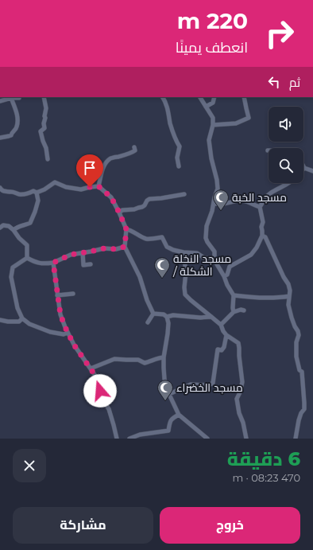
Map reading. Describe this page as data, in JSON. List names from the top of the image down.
{
  "places": {
    "mosque": ["مسجد الخبة", "مسجد النخلة / الشكلة", "مسجد الخضراء"]
  },
  "page": {
    "turn": ["220 m", "انعطف يمينًا"],
    "then": "ثم",
    "heading": ["6 دقيقة", "470 m · 08:23"],
    "buttons": ["خروج", "مشاركة"]
  }
}
